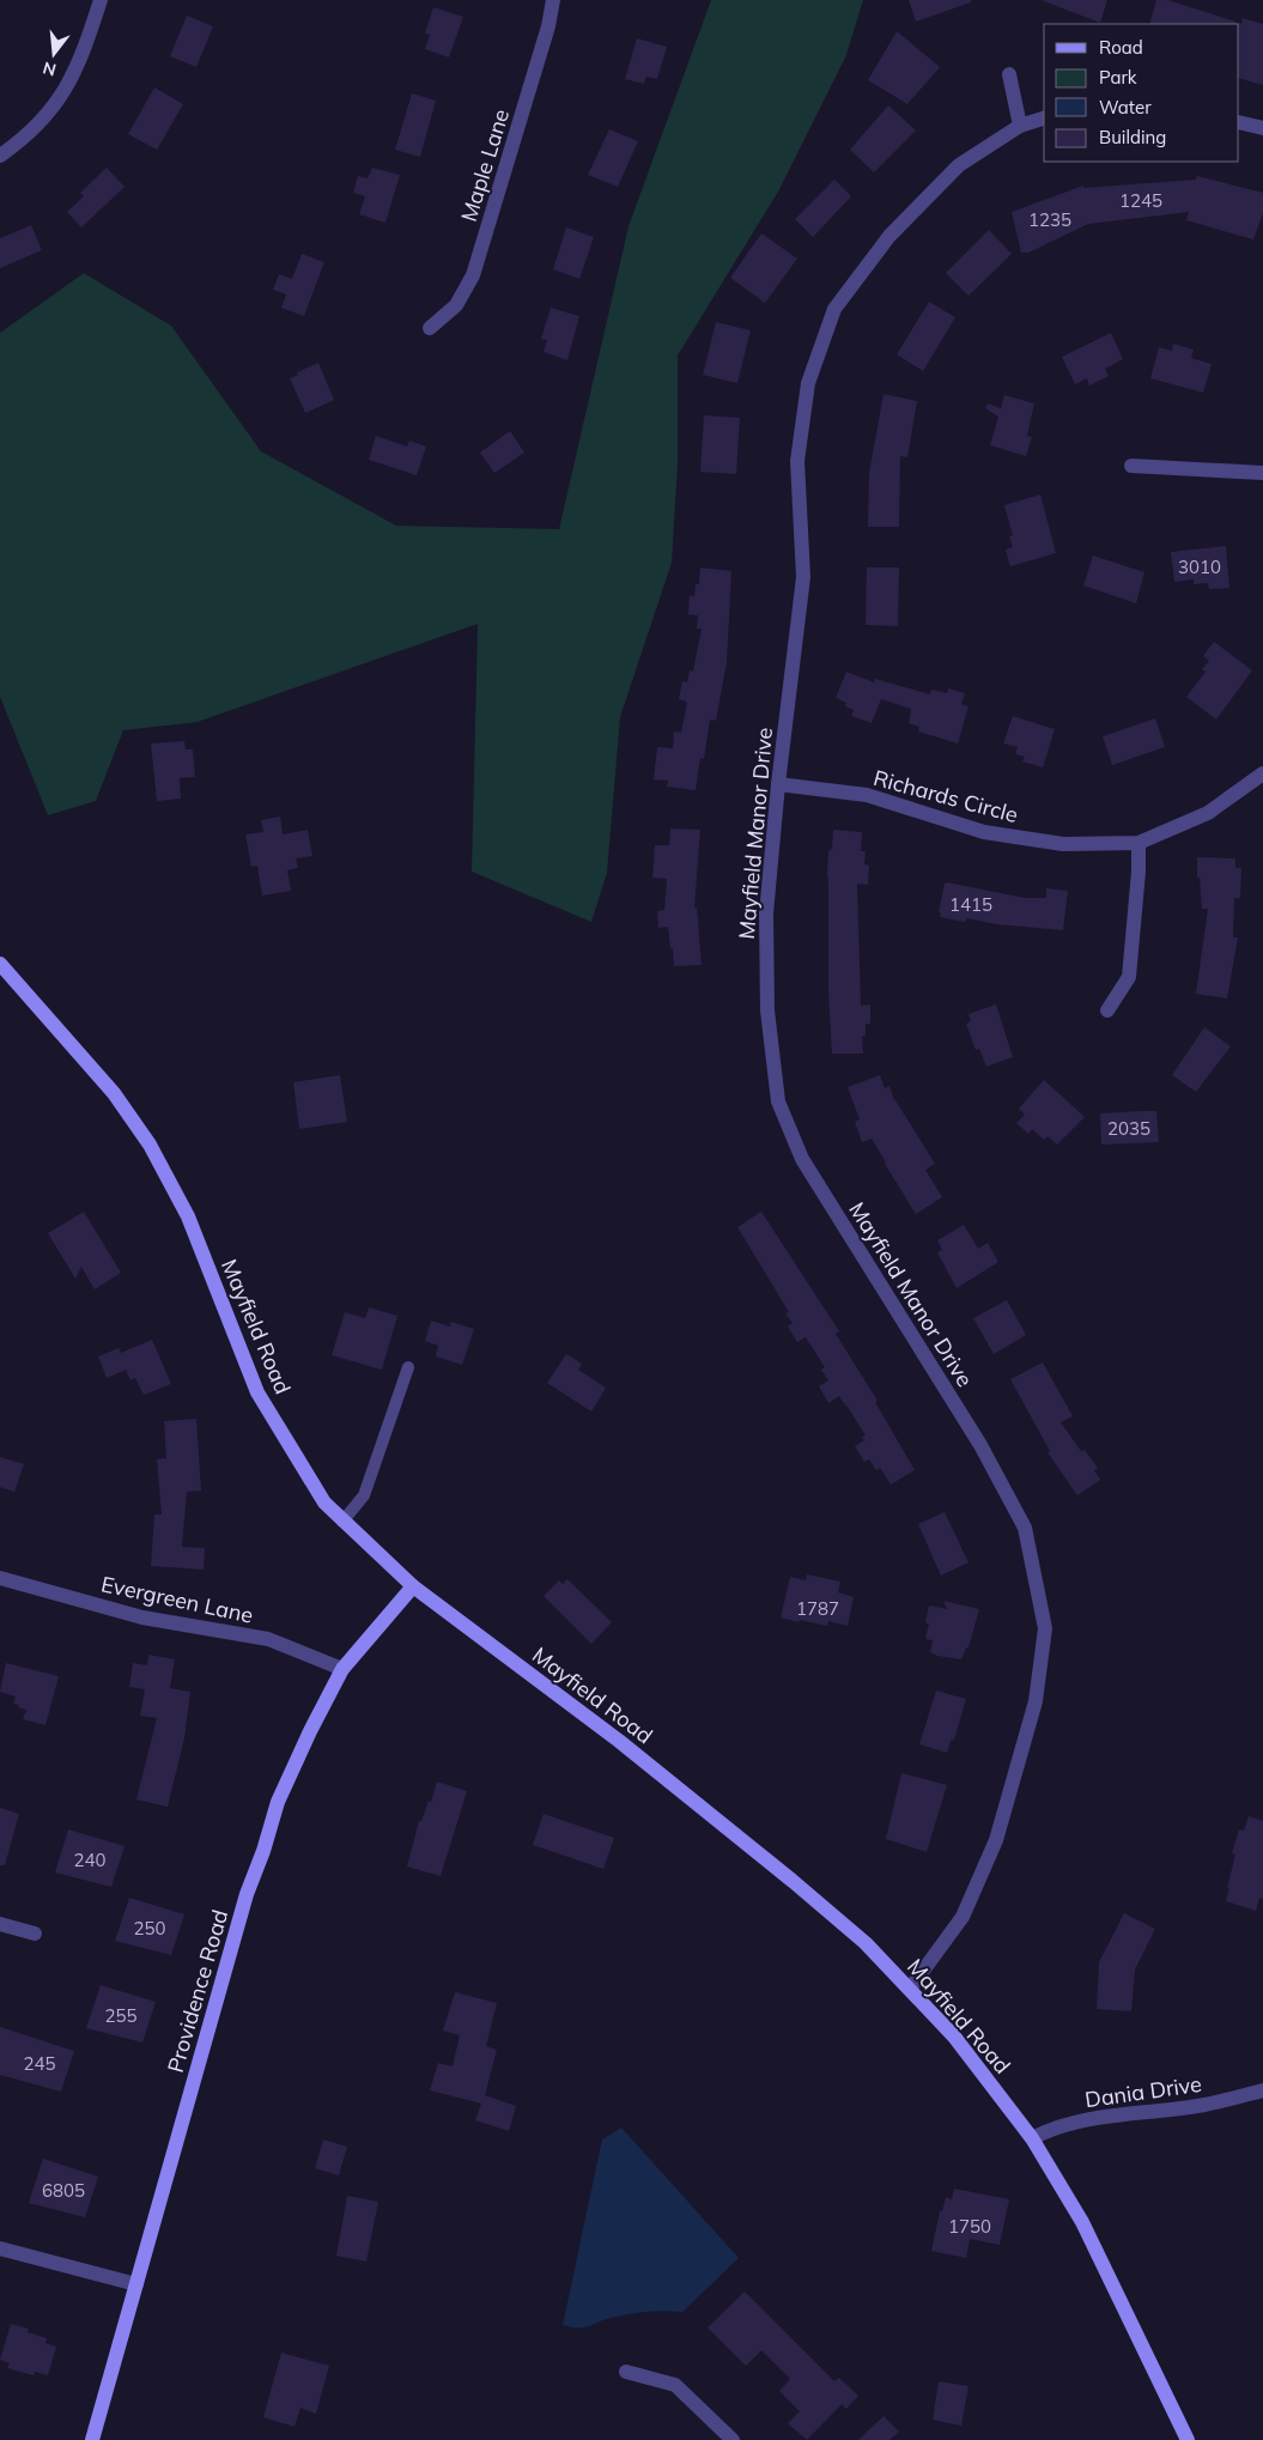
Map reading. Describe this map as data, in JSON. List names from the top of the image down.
{
  "streets": {
    "street": [
      "Maple Lane",
      "Richards Circle",
      "Mayfield Manor Drive",
      "Mayfield Road",
      "Evergreen Lane",
      "Providence Road",
      "Dania Drive"
    ]
  },
  "crossings": [
    ["Richards Circle", "Mayfield Manor Drive"],
    ["Mayfield Manor Drive", "Mayfield Road"],
    ["Mayfield Road", "Providence Road"],
    ["Mayfield Road", "Dania Drive"],
    ["Evergreen Lane", "Providence Road"]
  ],
  "house_numbers": [
    "1245",
    "1235",
    "3010",
    "1415",
    "2035",
    "1787",
    "240",
    "250",
    "255",
    "245",
    "6805",
    "1750"
  ],
  "legend": [
    "Road",
    "Park",
    "Water",
    "Building"
  ],
  "north": "bottom"
}
